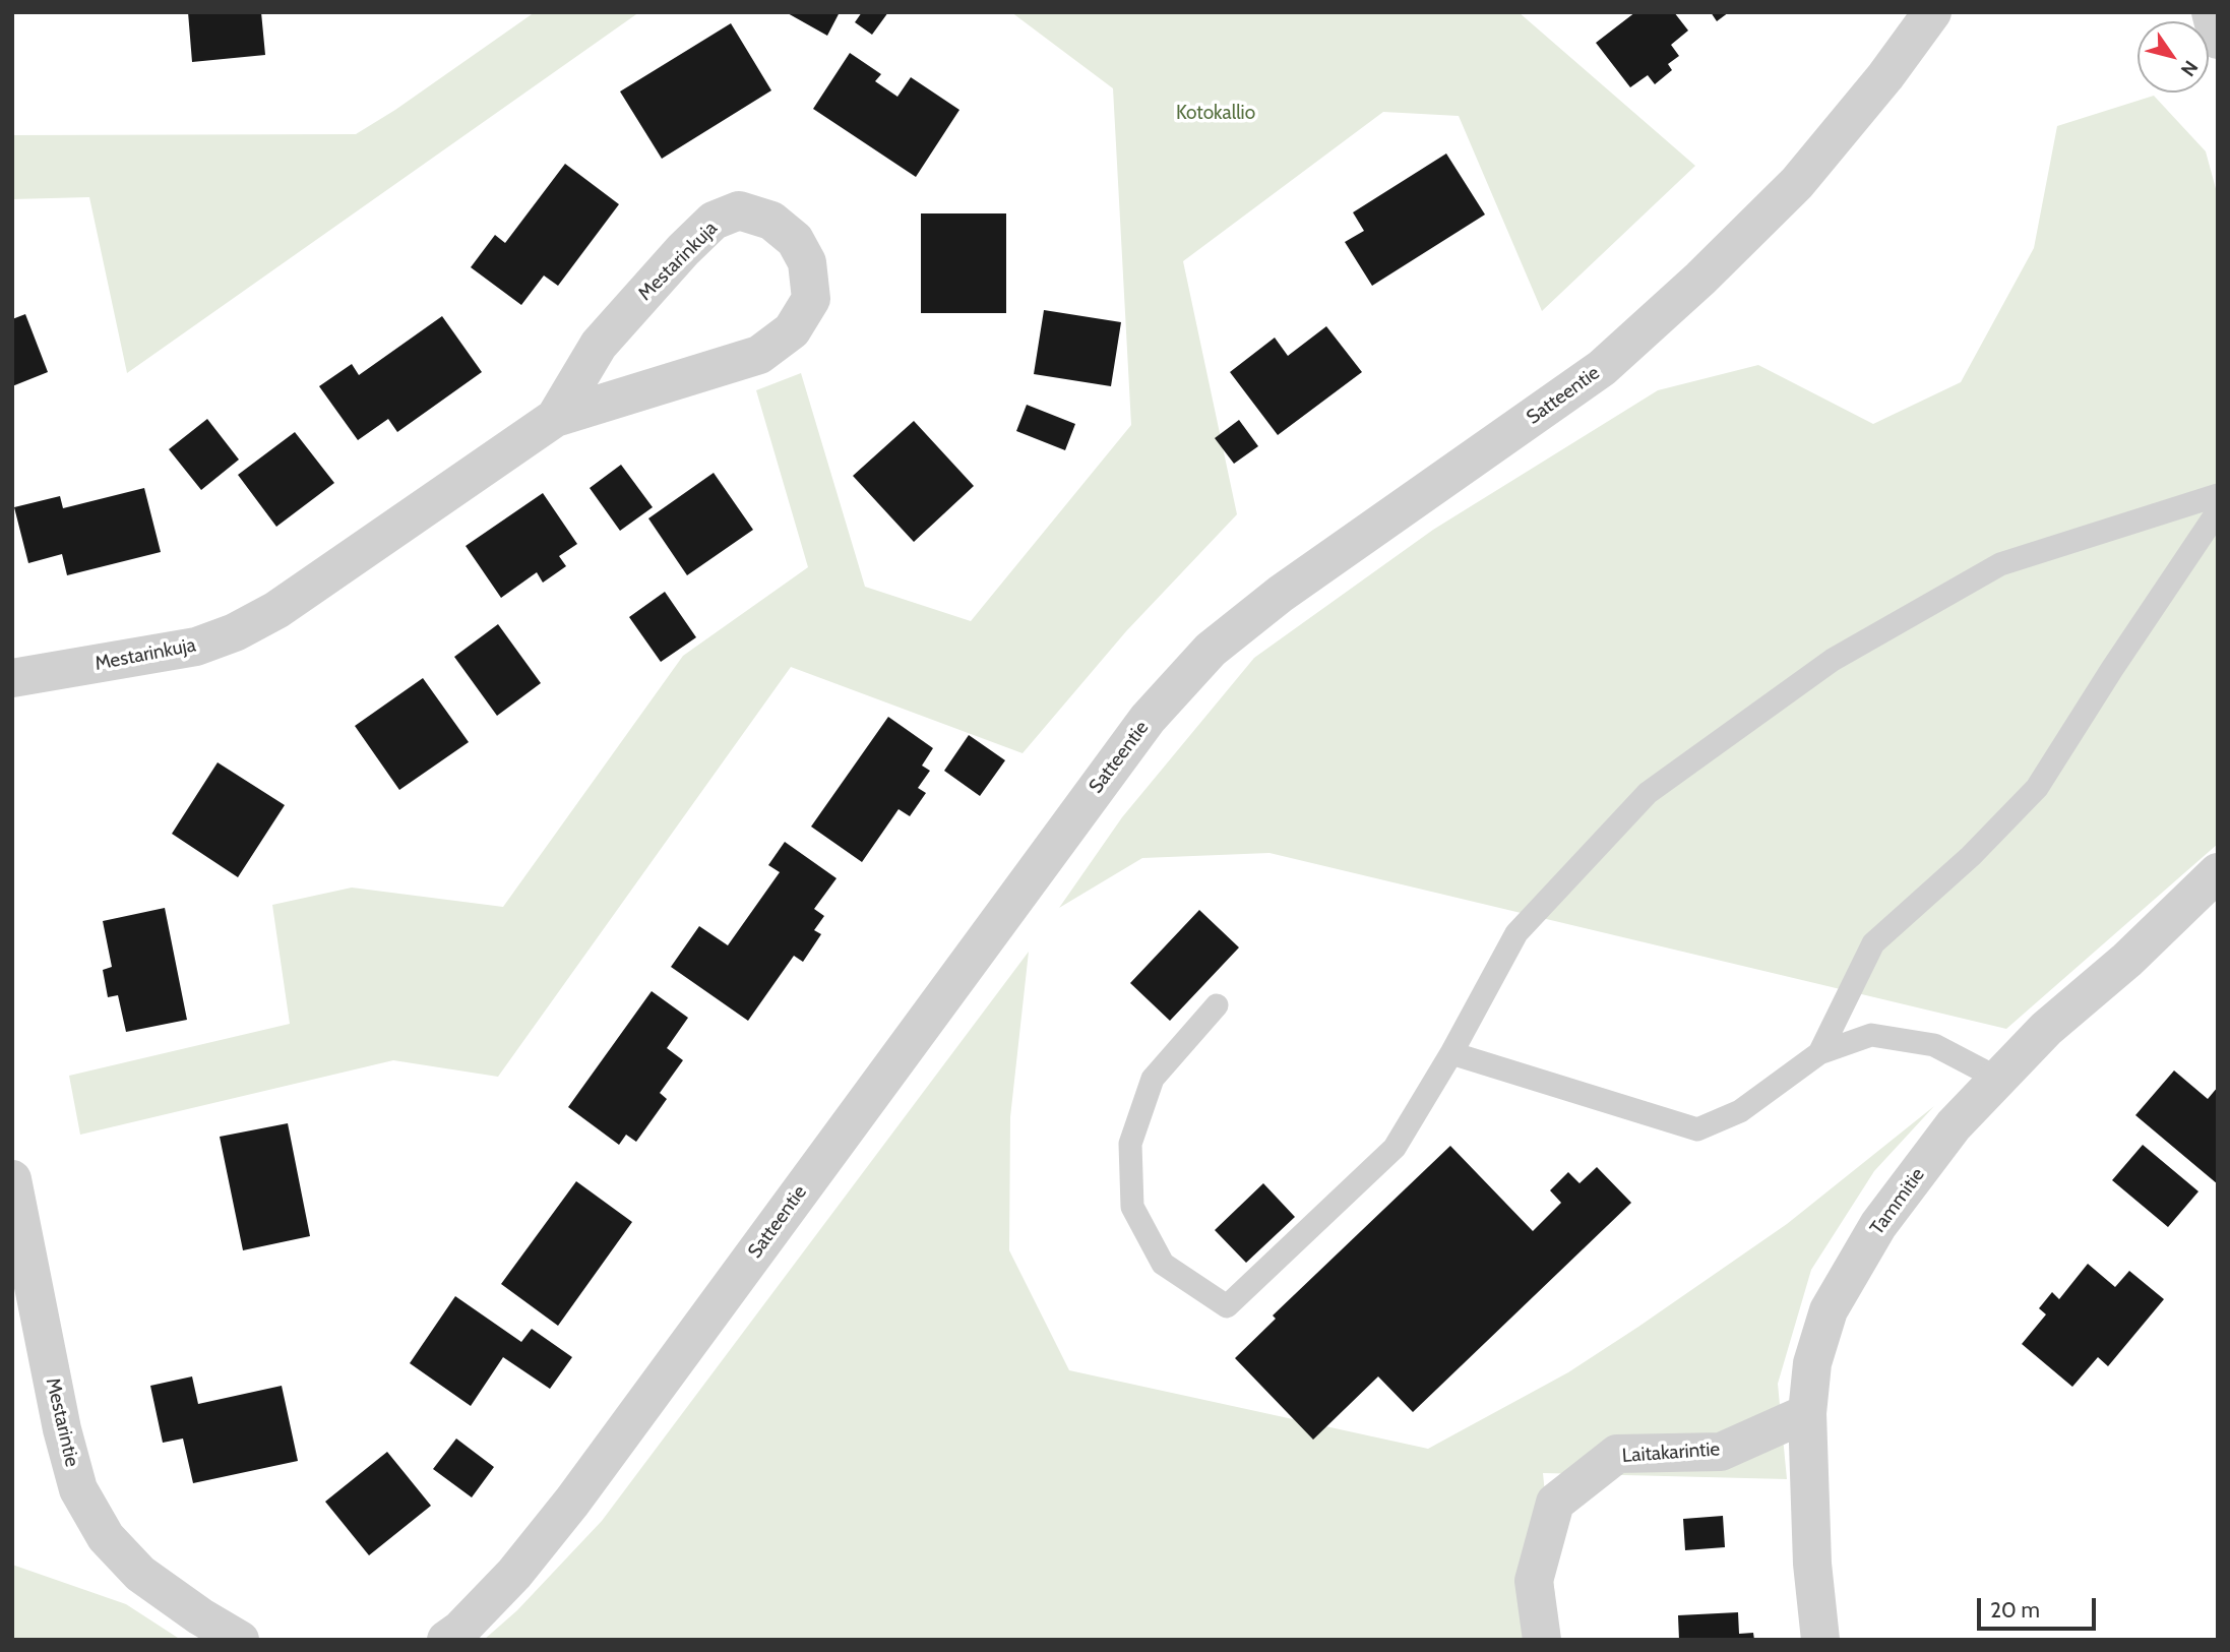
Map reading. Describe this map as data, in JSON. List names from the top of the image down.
{
  "streets": {
    "street": [
      "Mestarinkuja",
      "Satteentie",
      "Tammitie",
      "Mestarintie",
      "Laitakarintie"
    ]
  },
  "crossings": [
    ["Tammitie", "Laitakarintie"]
  ],
  "parks": ["Kotokallio"],
  "scale_bar": "20 m",
  "north": "bottom right"
}
